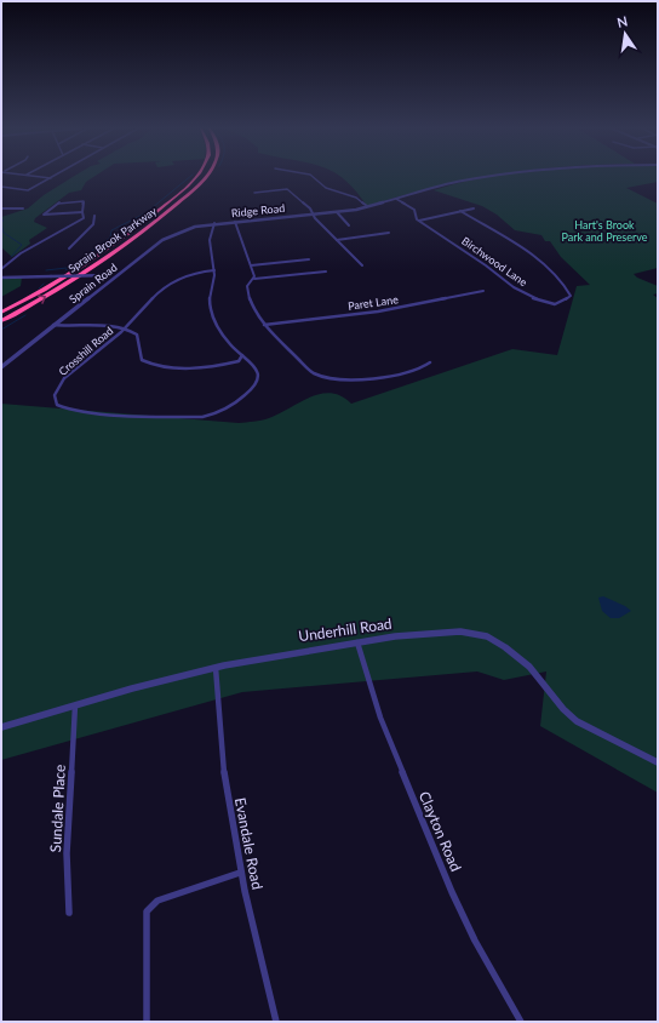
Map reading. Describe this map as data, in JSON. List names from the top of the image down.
{
  "streets": {
    "highway": ["Sprain Brook Parkway"],
    "street": [
      "Ridge Road",
      "Birchwood Lane",
      "Sprain Road",
      "Paret Lane",
      "Crosshill Road",
      "Underhill Road",
      "Sundale Place",
      "Clayton Road",
      "Evandale Road"
    ]
  },
  "crossings": [
    ["Ridge Road", "Birchwood Lane"],
    ["Ridge Road", "Sprain Road"],
    ["Underhill Road", "Sundale Place"],
    ["Underhill Road", "Clayton Road"],
    ["Underhill Road", "Evandale Road"]
  ],
  "parks": ["Hart's Brook Park and Preserve"],
  "north": "top"
}
